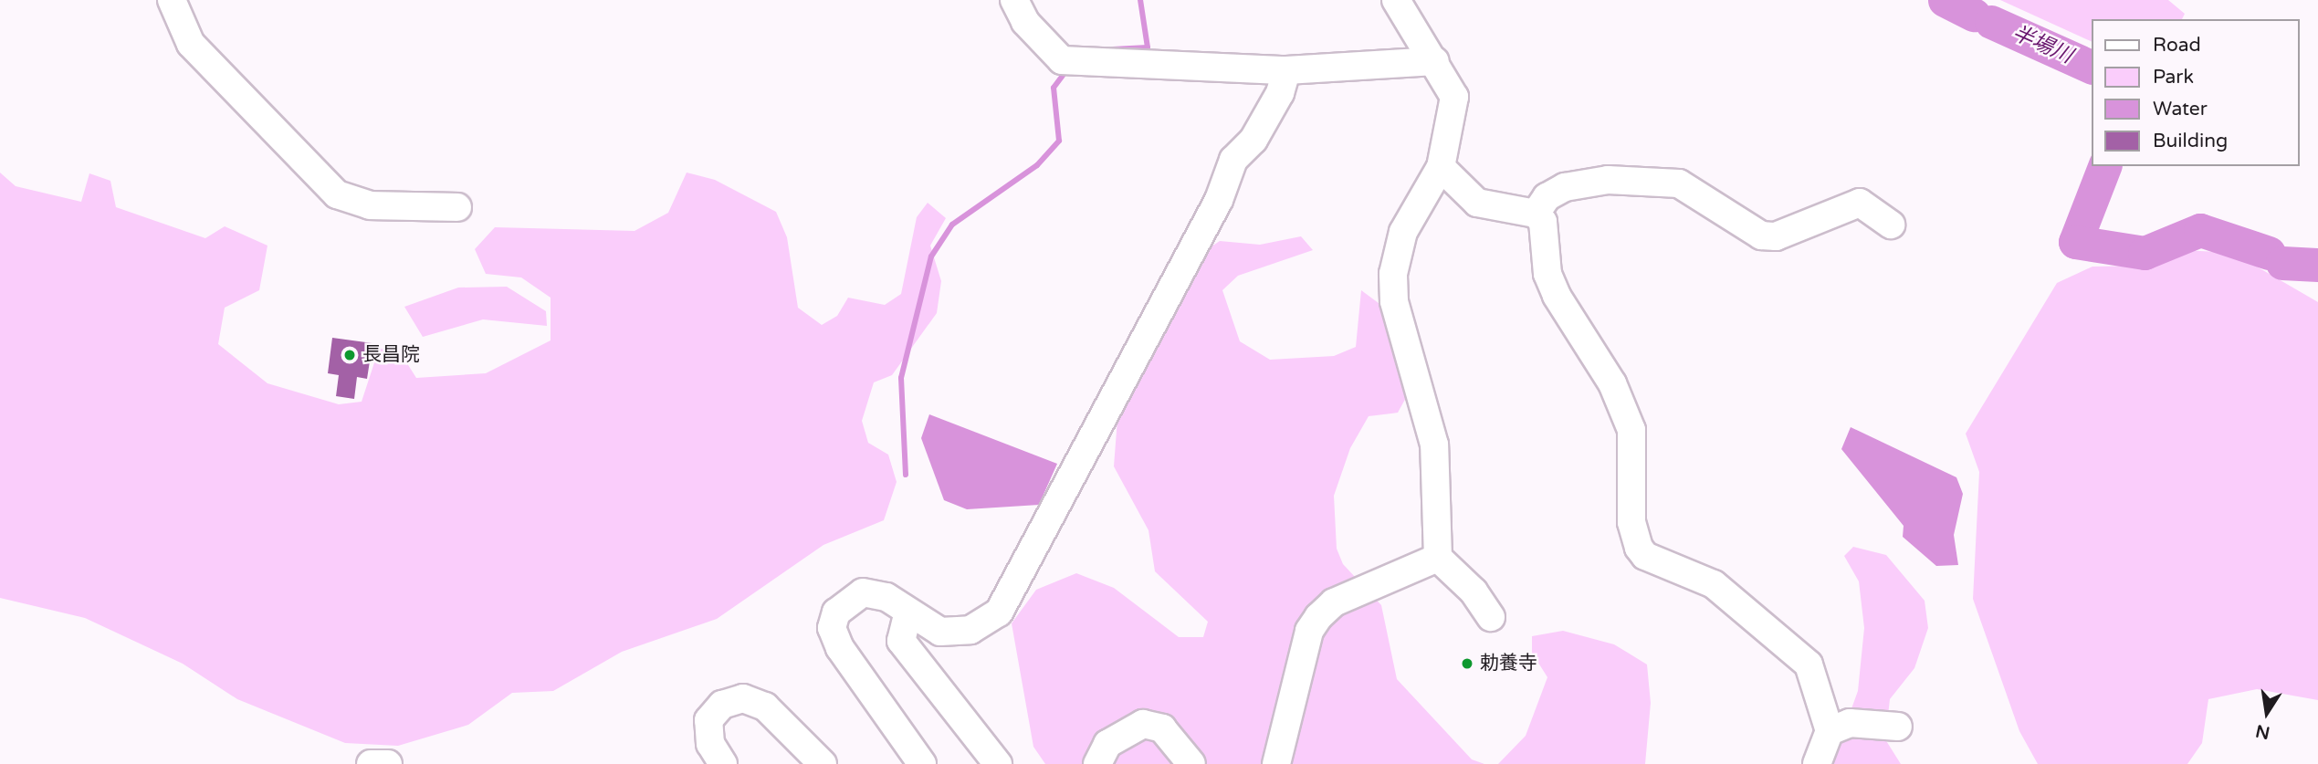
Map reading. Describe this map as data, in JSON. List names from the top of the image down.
{
  "water": ["半場川"],
  "places": ["長昌院", "勅養寺"],
  "legend": [
    "Road",
    "Park",
    "Water",
    "Building"
  ],
  "north": "bottom"
}
